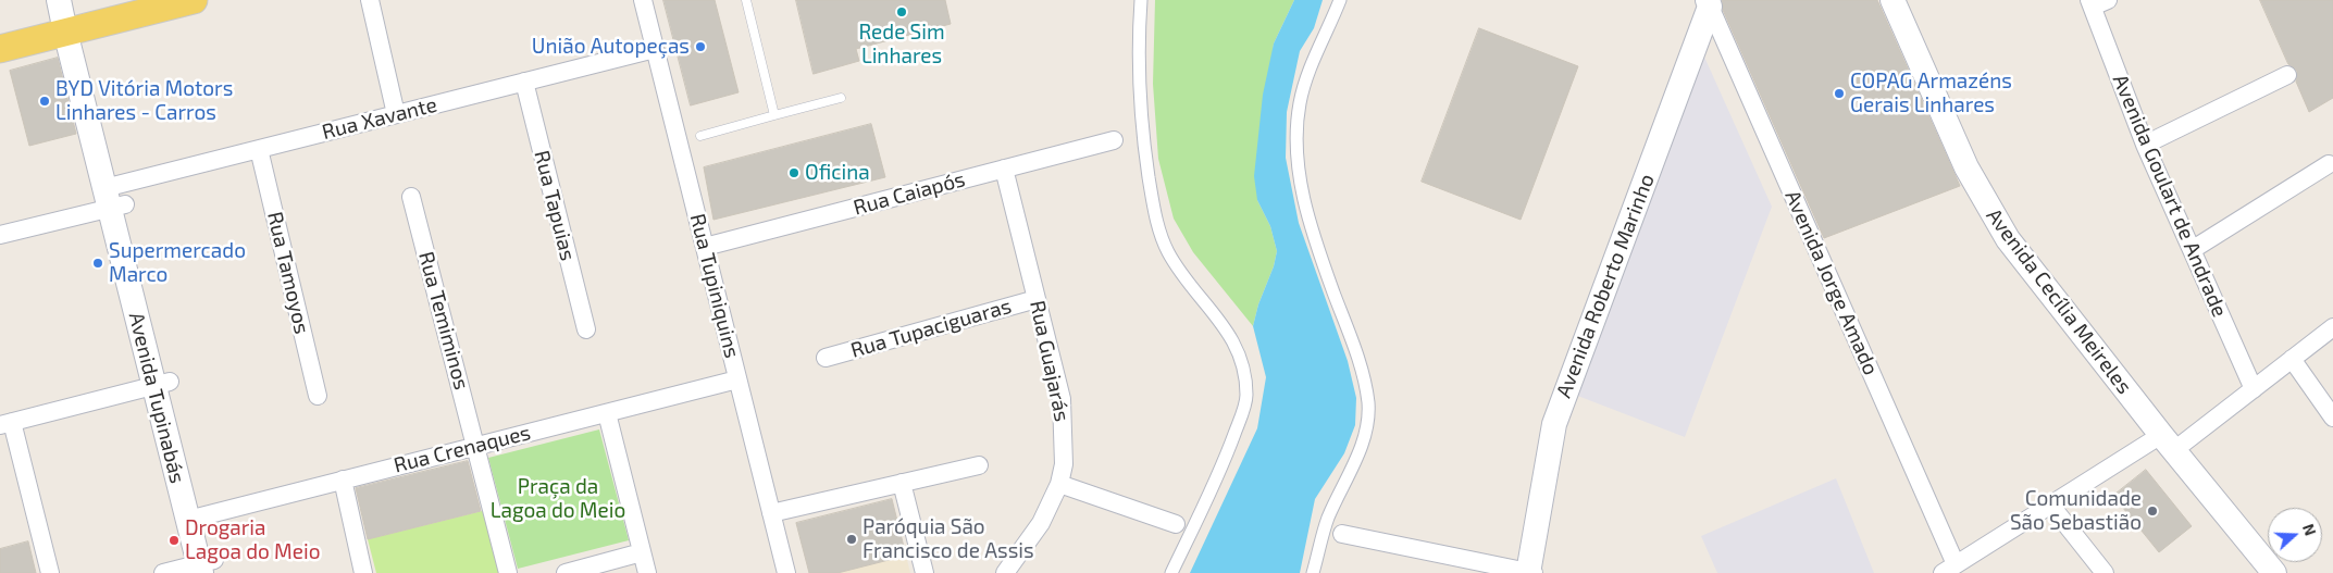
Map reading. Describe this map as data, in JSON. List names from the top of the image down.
{
  "streets": {
    "main road": ["Avenida Roberto Marinho", "Avenida Cecília Meireles", "Avenida Tupinabás"],
    "street": [
      "Rua Xavante",
      "Rua Caiapós",
      "Avenida Goulart de Andrade",
      "Rua Tapuias",
      "Rua Tamoyos",
      "Avenida Jorge Amado",
      "Rua Tupiniquins",
      "Rua Temiminos",
      "Rua Tupaciguaras",
      "Rua Guajarás",
      "Rua Crenaques"
    ]
  },
  "crossings": [
    ["Rua Xavante", "Rua Tapuias"],
    ["Rua Xavante", "Rua Tamoyos"],
    ["Rua Xavante", "Rua Tupiniquins"],
    ["Rua Xavante", "Avenida Tupinabás"],
    ["Rua Caiapós", "Rua Tupiniquins"],
    ["Rua Caiapós", "Rua Guajarás"],
    ["Avenida Jorge Amado", "Avenida Roberto Marinho"],
    ["Rua Tupiniquins", "Rua Crenaques"],
    ["Rua Temiminos", "Rua Crenaques"],
    ["Rua Tupaciguaras", "Rua Guajarás"],
    ["Avenida Tupinabás", "Rua Crenaques"]
  ],
  "parks": ["Praça da Lagoa do Meio"],
  "places": [
    "Rede Sim Linhares",
    "União Autopeças",
    "COPAG Armazéns Gerais Linhares",
    "BYD Vitória Motors Linhares - Carros",
    "Oficina",
    "Supermercado Marco",
    "Comunidade São Sebastião",
    "Paróquia São Francisco de Assis",
    "Drogaria Lagoa do Meio"
  ],
  "north": "right"
}
